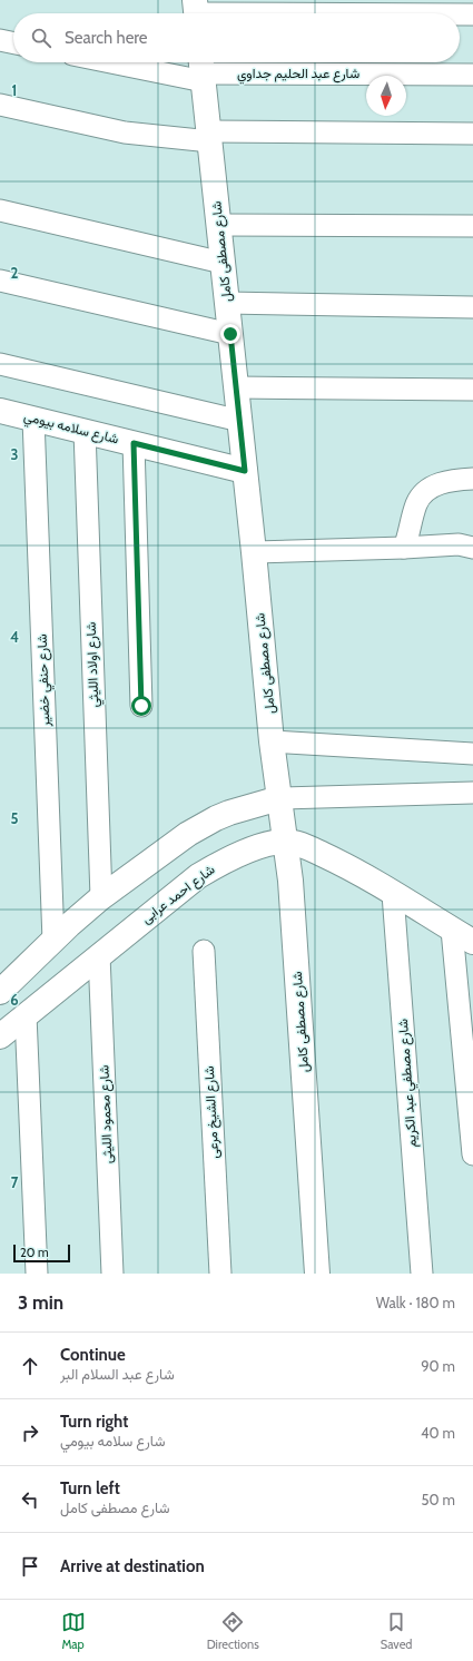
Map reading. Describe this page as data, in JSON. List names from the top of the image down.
{
  "streets": {
    "street": [
      "شارع عبد الحليم جداوي",
      "شارع مصطفى كامل",
      "شارع سلامه بيومي",
      "شارع اولاد الليثي",
      "شارع حنفي خضير",
      "شارع احمد عرابى",
      "شارع مصطفي عبد الكريم",
      "شارع الشيخ مرعى",
      "شارع محمود الليثى"
    ]
  },
  "crossings": [
    ["شارع عبد الحليم جداوي", "شارع مصطفى كامل"],
    ["شارع مصطفى كامل", "شارع سلامه بيومي"],
    ["شارع مصطفى كامل", "شارع احمد عرابى"],
    ["شارع سلامه بيومي", "شارع اولاد الليثي"],
    ["شارع سلامه بيومي", "شارع حنفي خضير"],
    ["شارع احمد عرابى", "شارع مصطفي عبد الكريم"],
    ["شارع احمد عرابى", "شارع محمود الليثى"]
  ],
  "scale_bar": "20 m",
  "north": "bottom",
  "page": {
    "search": "Search here",
    "scale": "20 m",
    "heading": ["3 min", "Walk · 180 m"],
    "list": [
      ["Continue", "شارع عبد السلام البر", "90 m"],
      ["Turn right", "شارع سلامه بيومي", "40 m"],
      ["Turn left", "شارع مصطفى كامل", "50 m"],
      "Arrive at destination"
    ],
    "nav": ["Map", "Directions", "Saved"]
  },
  "grid": {
    "rows": [
      "1",
      "2",
      "3",
      "4",
      "5",
      "6",
      "7"
    ]
  }
}
